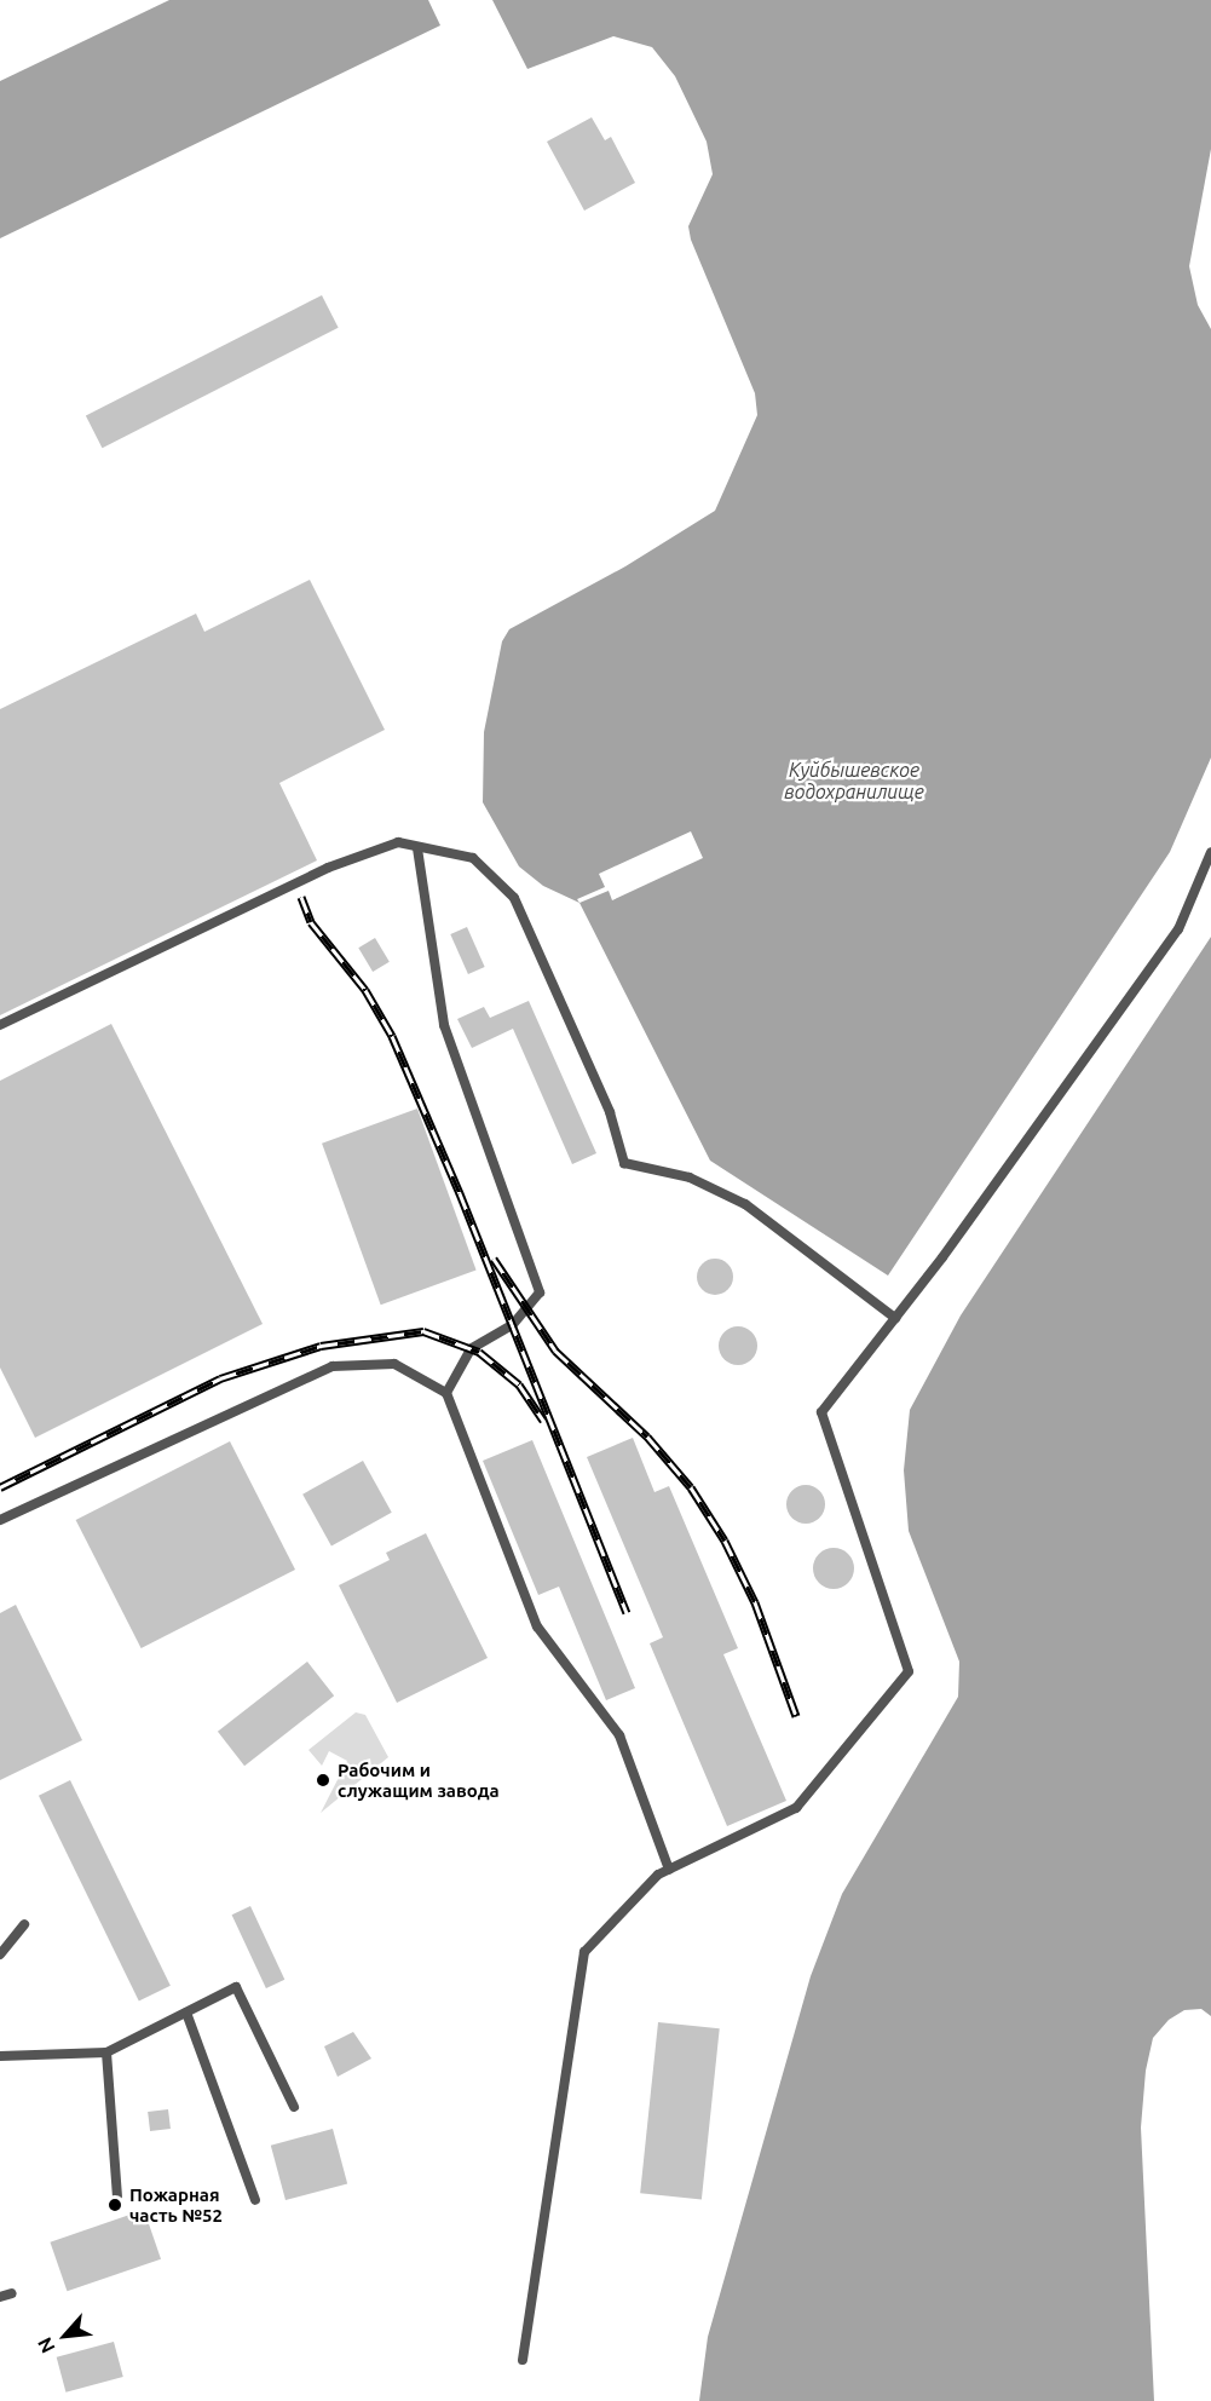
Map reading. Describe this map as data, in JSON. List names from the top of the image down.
{
  "water": ["Куйбышевское водохранилище"],
  "places": ["Рабочим и служащим завода", "Пожарная часть №52"],
  "north": "bottom left"
}
